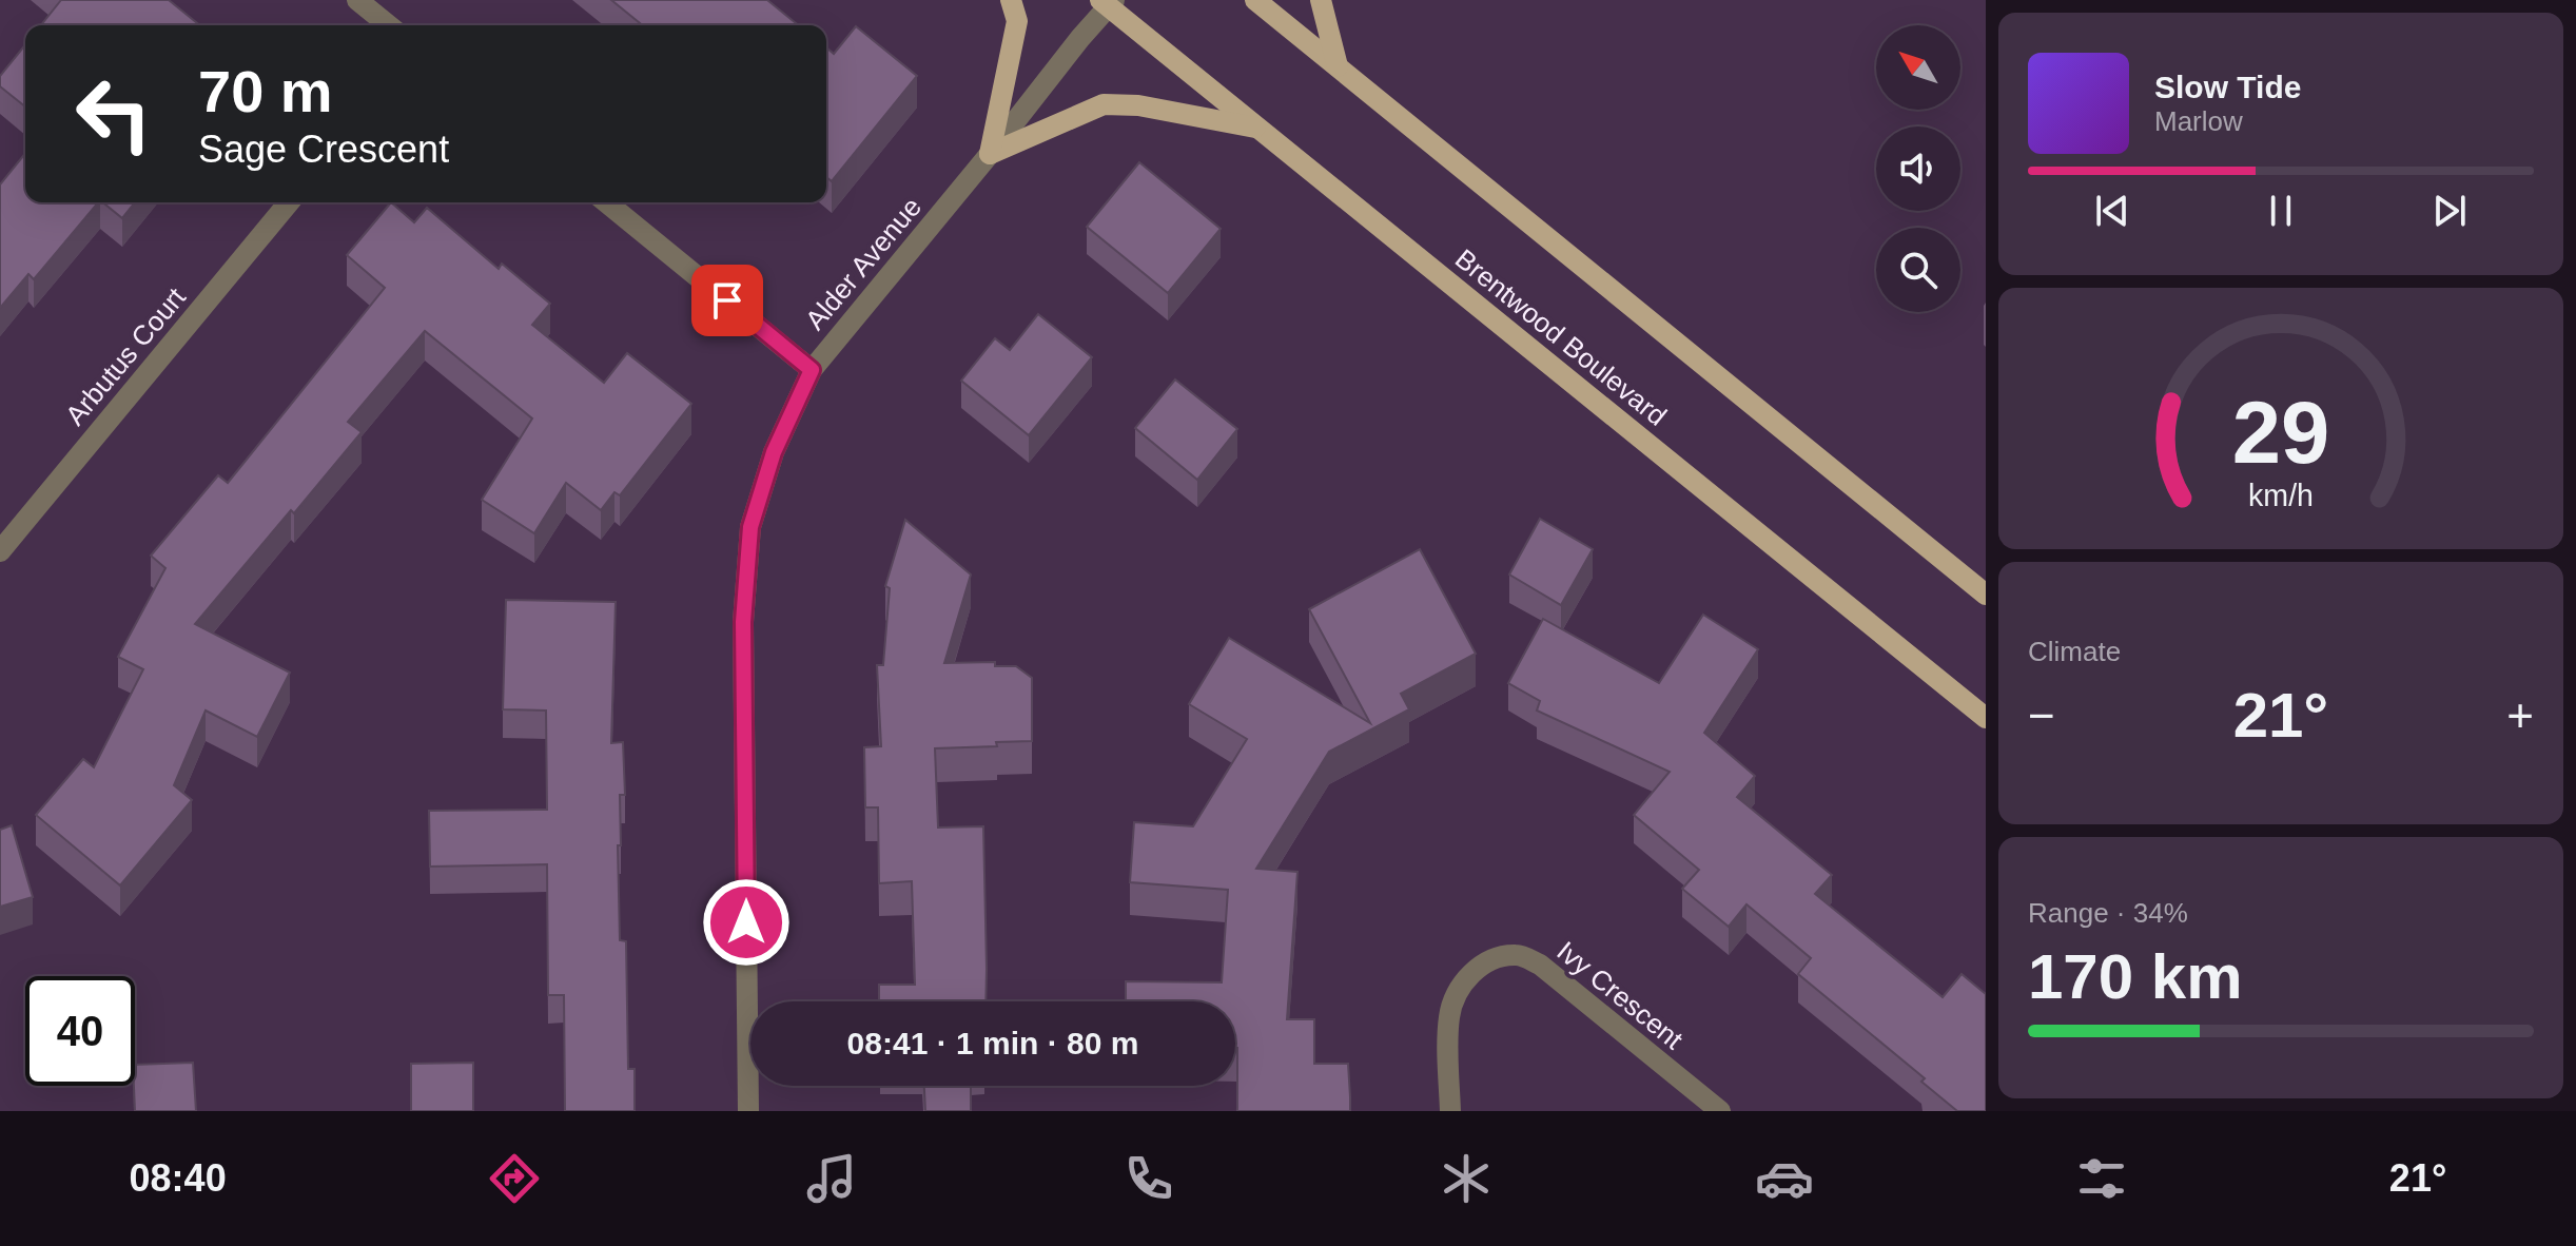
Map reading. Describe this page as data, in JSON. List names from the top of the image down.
{
  "streets": {
    "main road": ["Brentwood Boulevard"],
    "street": ["Alder Avenue", "Arbutus Court", "Ivy Crescent"]
  },
  "crossings": [
    ["Alder Avenue", "Brentwood Boulevard"]
  ],
  "north": "top left",
  "page": {
    "turn": ["70 m", "Sage Crescent"],
    "song": ["Slow Tide", "Marlow"],
    "tile": [
      "Climate",
      ["Range · 34%", "170 km"]
    ],
    "heat": ["−", "21°", "+"],
    "limit": "40",
    "trip": "08:41 · 1 min · 80 m",
    "tabs": ["08:40", "21°"],
    "gauge": ["29", "km/h"]
  }
}
